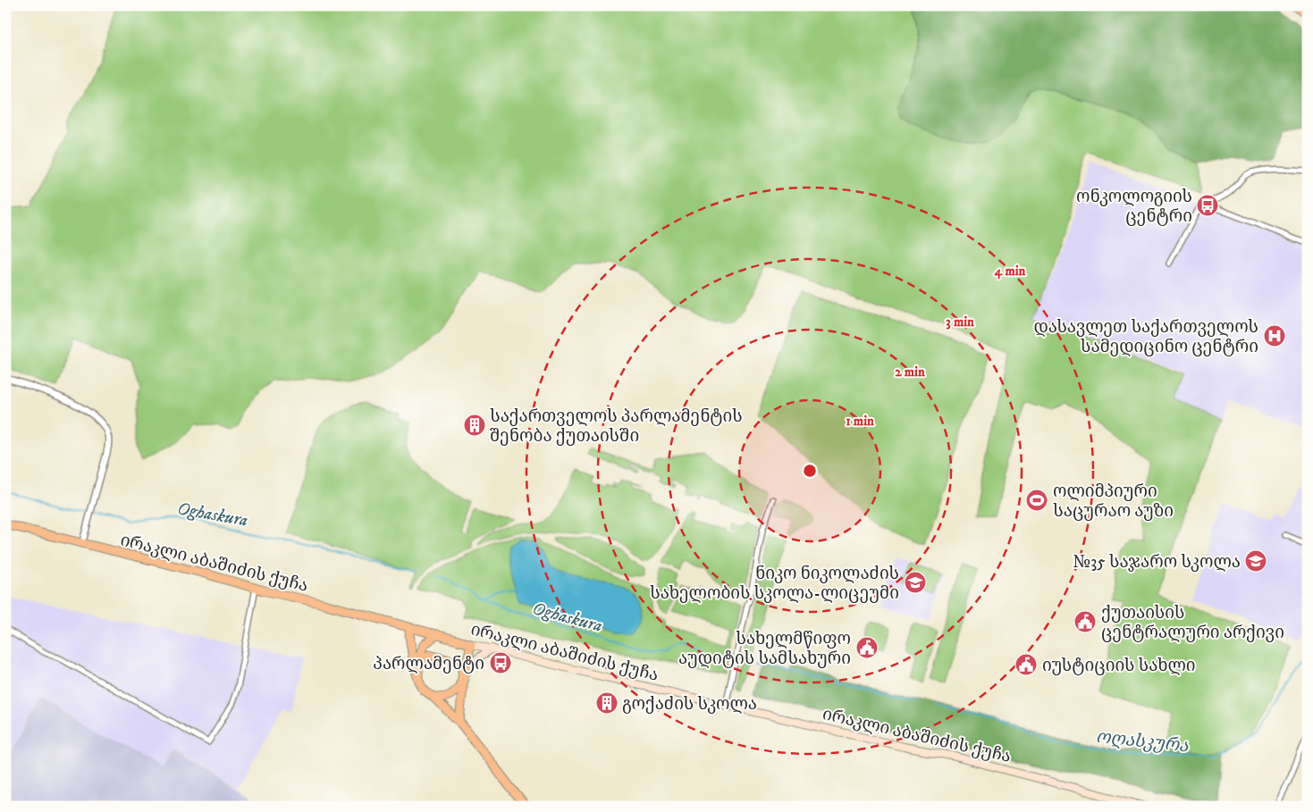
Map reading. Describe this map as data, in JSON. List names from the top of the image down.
{
  "streets": {
    "main road": ["ირაკლი აბაშიძის ქუჩა"]
  },
  "water": ["Oghaskura", "ოღასკურა"],
  "places": {
    "bus stop": ["ონკოლოგიის ცენტრი", "პარლამენტი"],
    "hospital": ["დასავლეთ საქართველოს სამედიცინო ცენტრი"],
    "building": ["საქართველოს პარლამენტის შენობა ქუთაისში", "გოქაძის სკოლა"],
    "sports": ["ოლიმპიური საცურაო აუზი"],
    "school or university": ["№35 საჯარო სკოლა", "ნიკო ნიკოლაძის სახელობის სკოლა-ლიცეუმი"],
    "public building": ["ქუთაისის ცენტრალური არქივი", "სახელმწიფო აუდიტის სამსახური", "იუსტიციის სახლი"]
  },
  "rings": [
    "4 min",
    "3 min",
    "2 min",
    "1 min"
  ]
}
